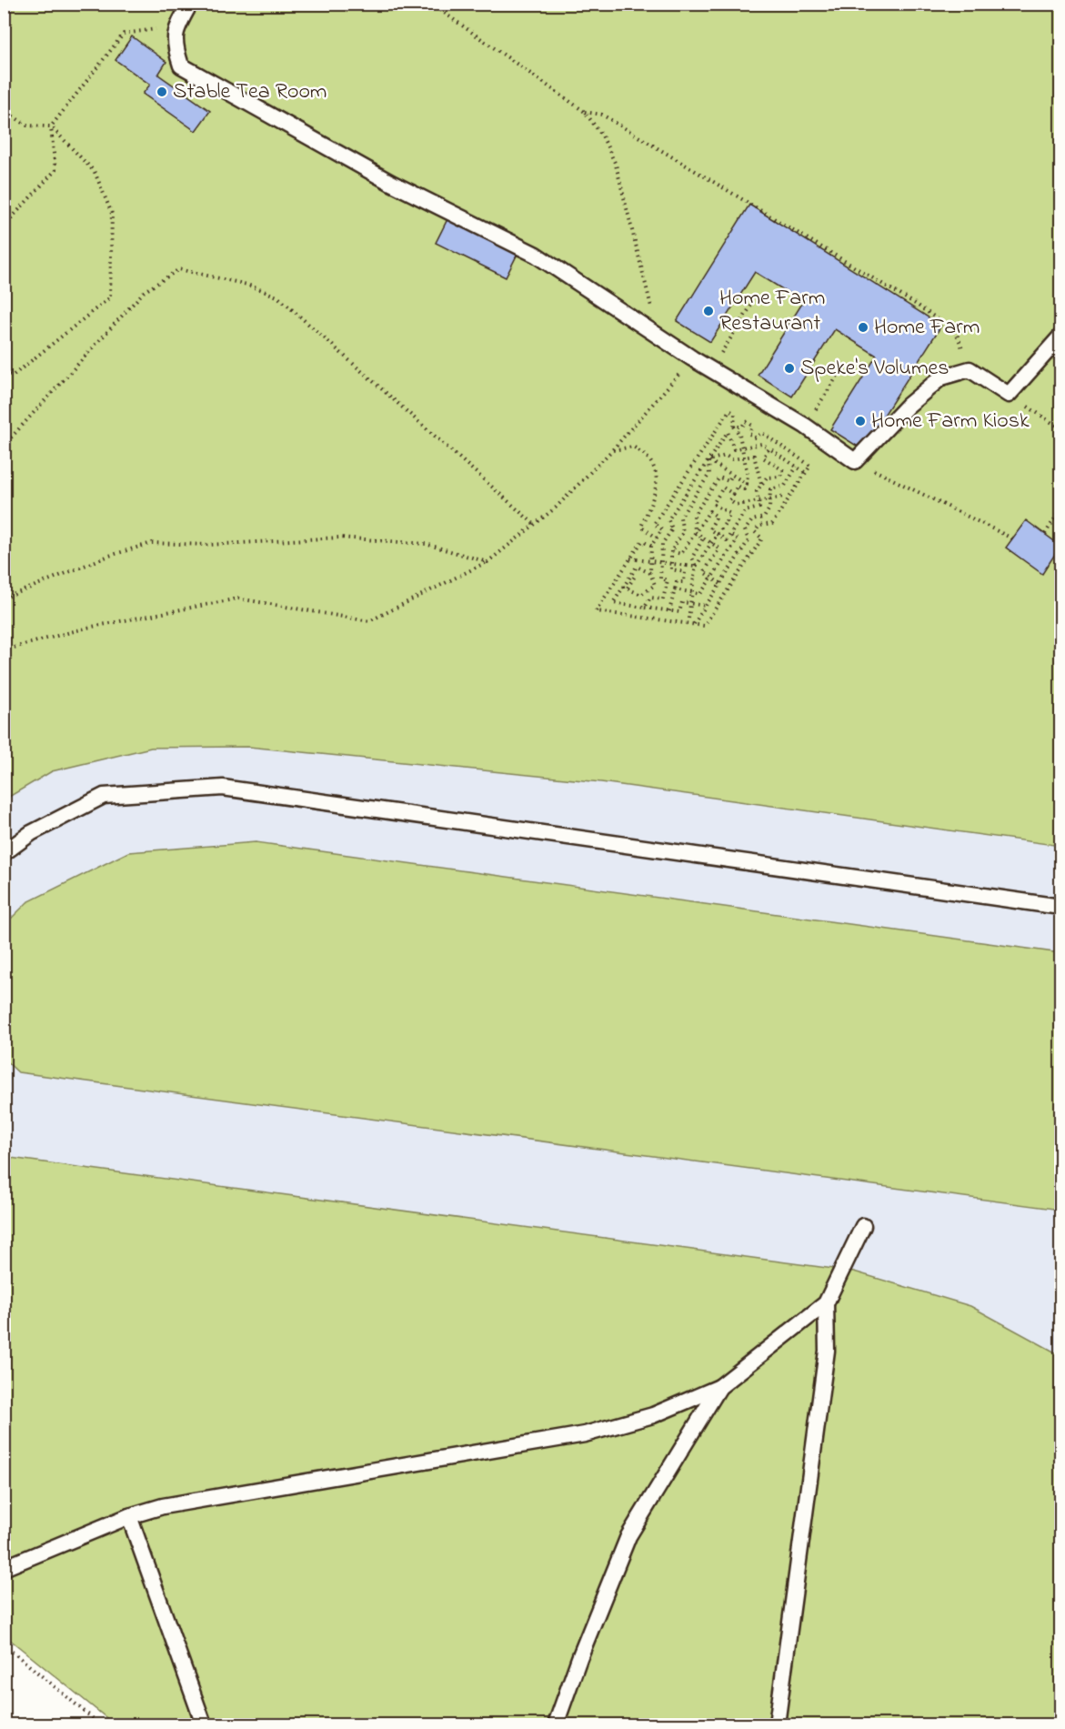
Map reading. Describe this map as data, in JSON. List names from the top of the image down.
{
  "places": [
    "Stable Tea Room",
    "Home Farm Restaurant",
    "Home Farm",
    "Speke's Volumes",
    "Home Farm Kiosk"
  ]
}
